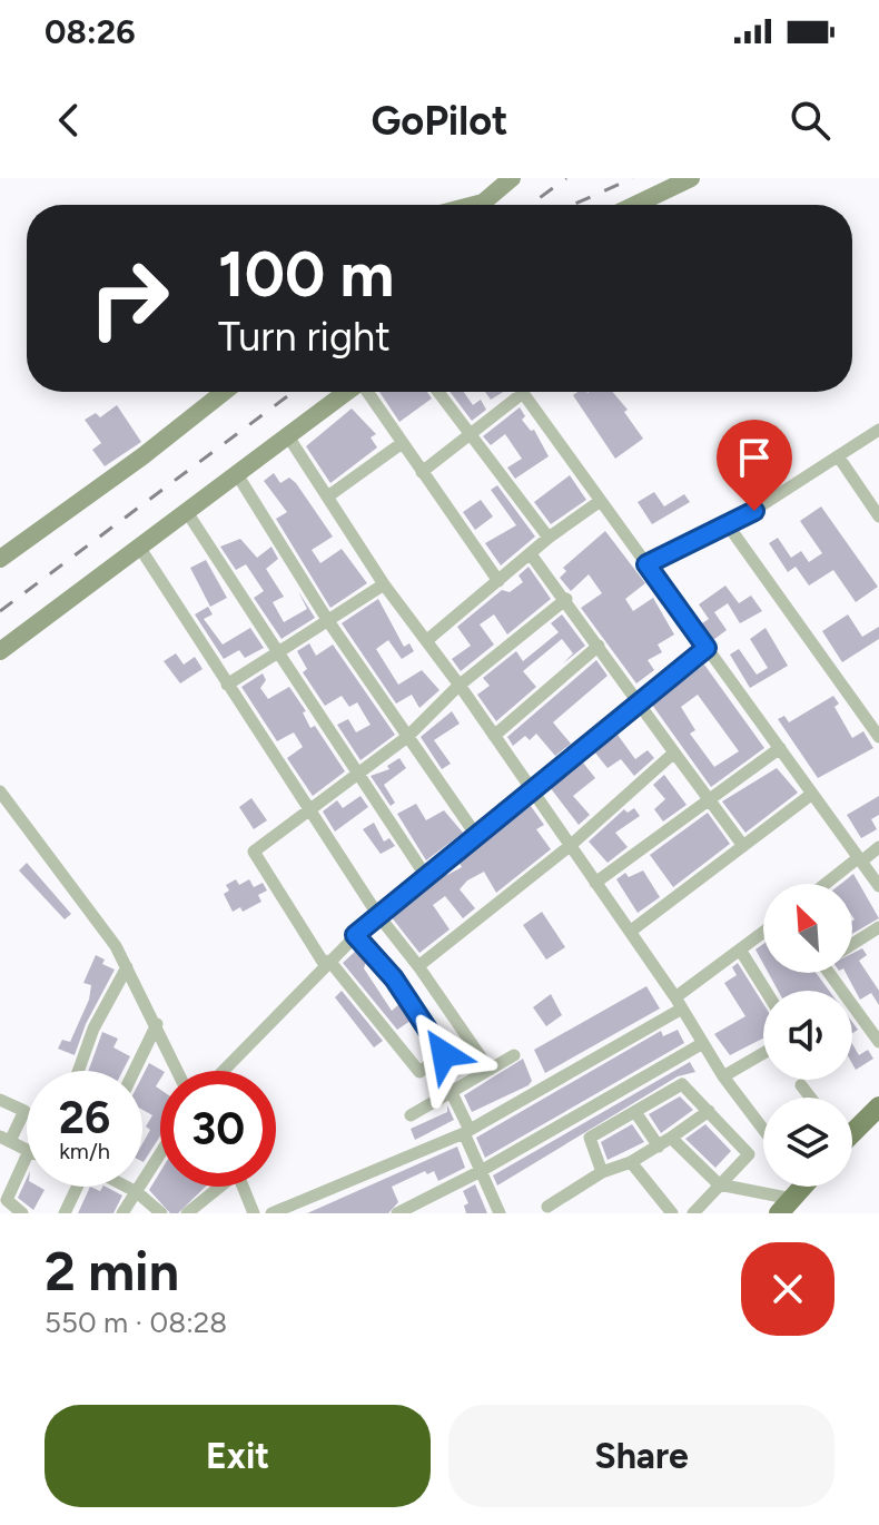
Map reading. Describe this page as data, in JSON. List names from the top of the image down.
{
  "north": "top left",
  "page": {
    "status": "08:26",
    "header": "GoPilot",
    "turn": ["100 m", "Turn right"],
    "speed": "26 km/h",
    "limit": "30",
    "heading": ["2 min", "550 m · 08:28"],
    "buttons": ["Exit", "Share"]
  }
}
